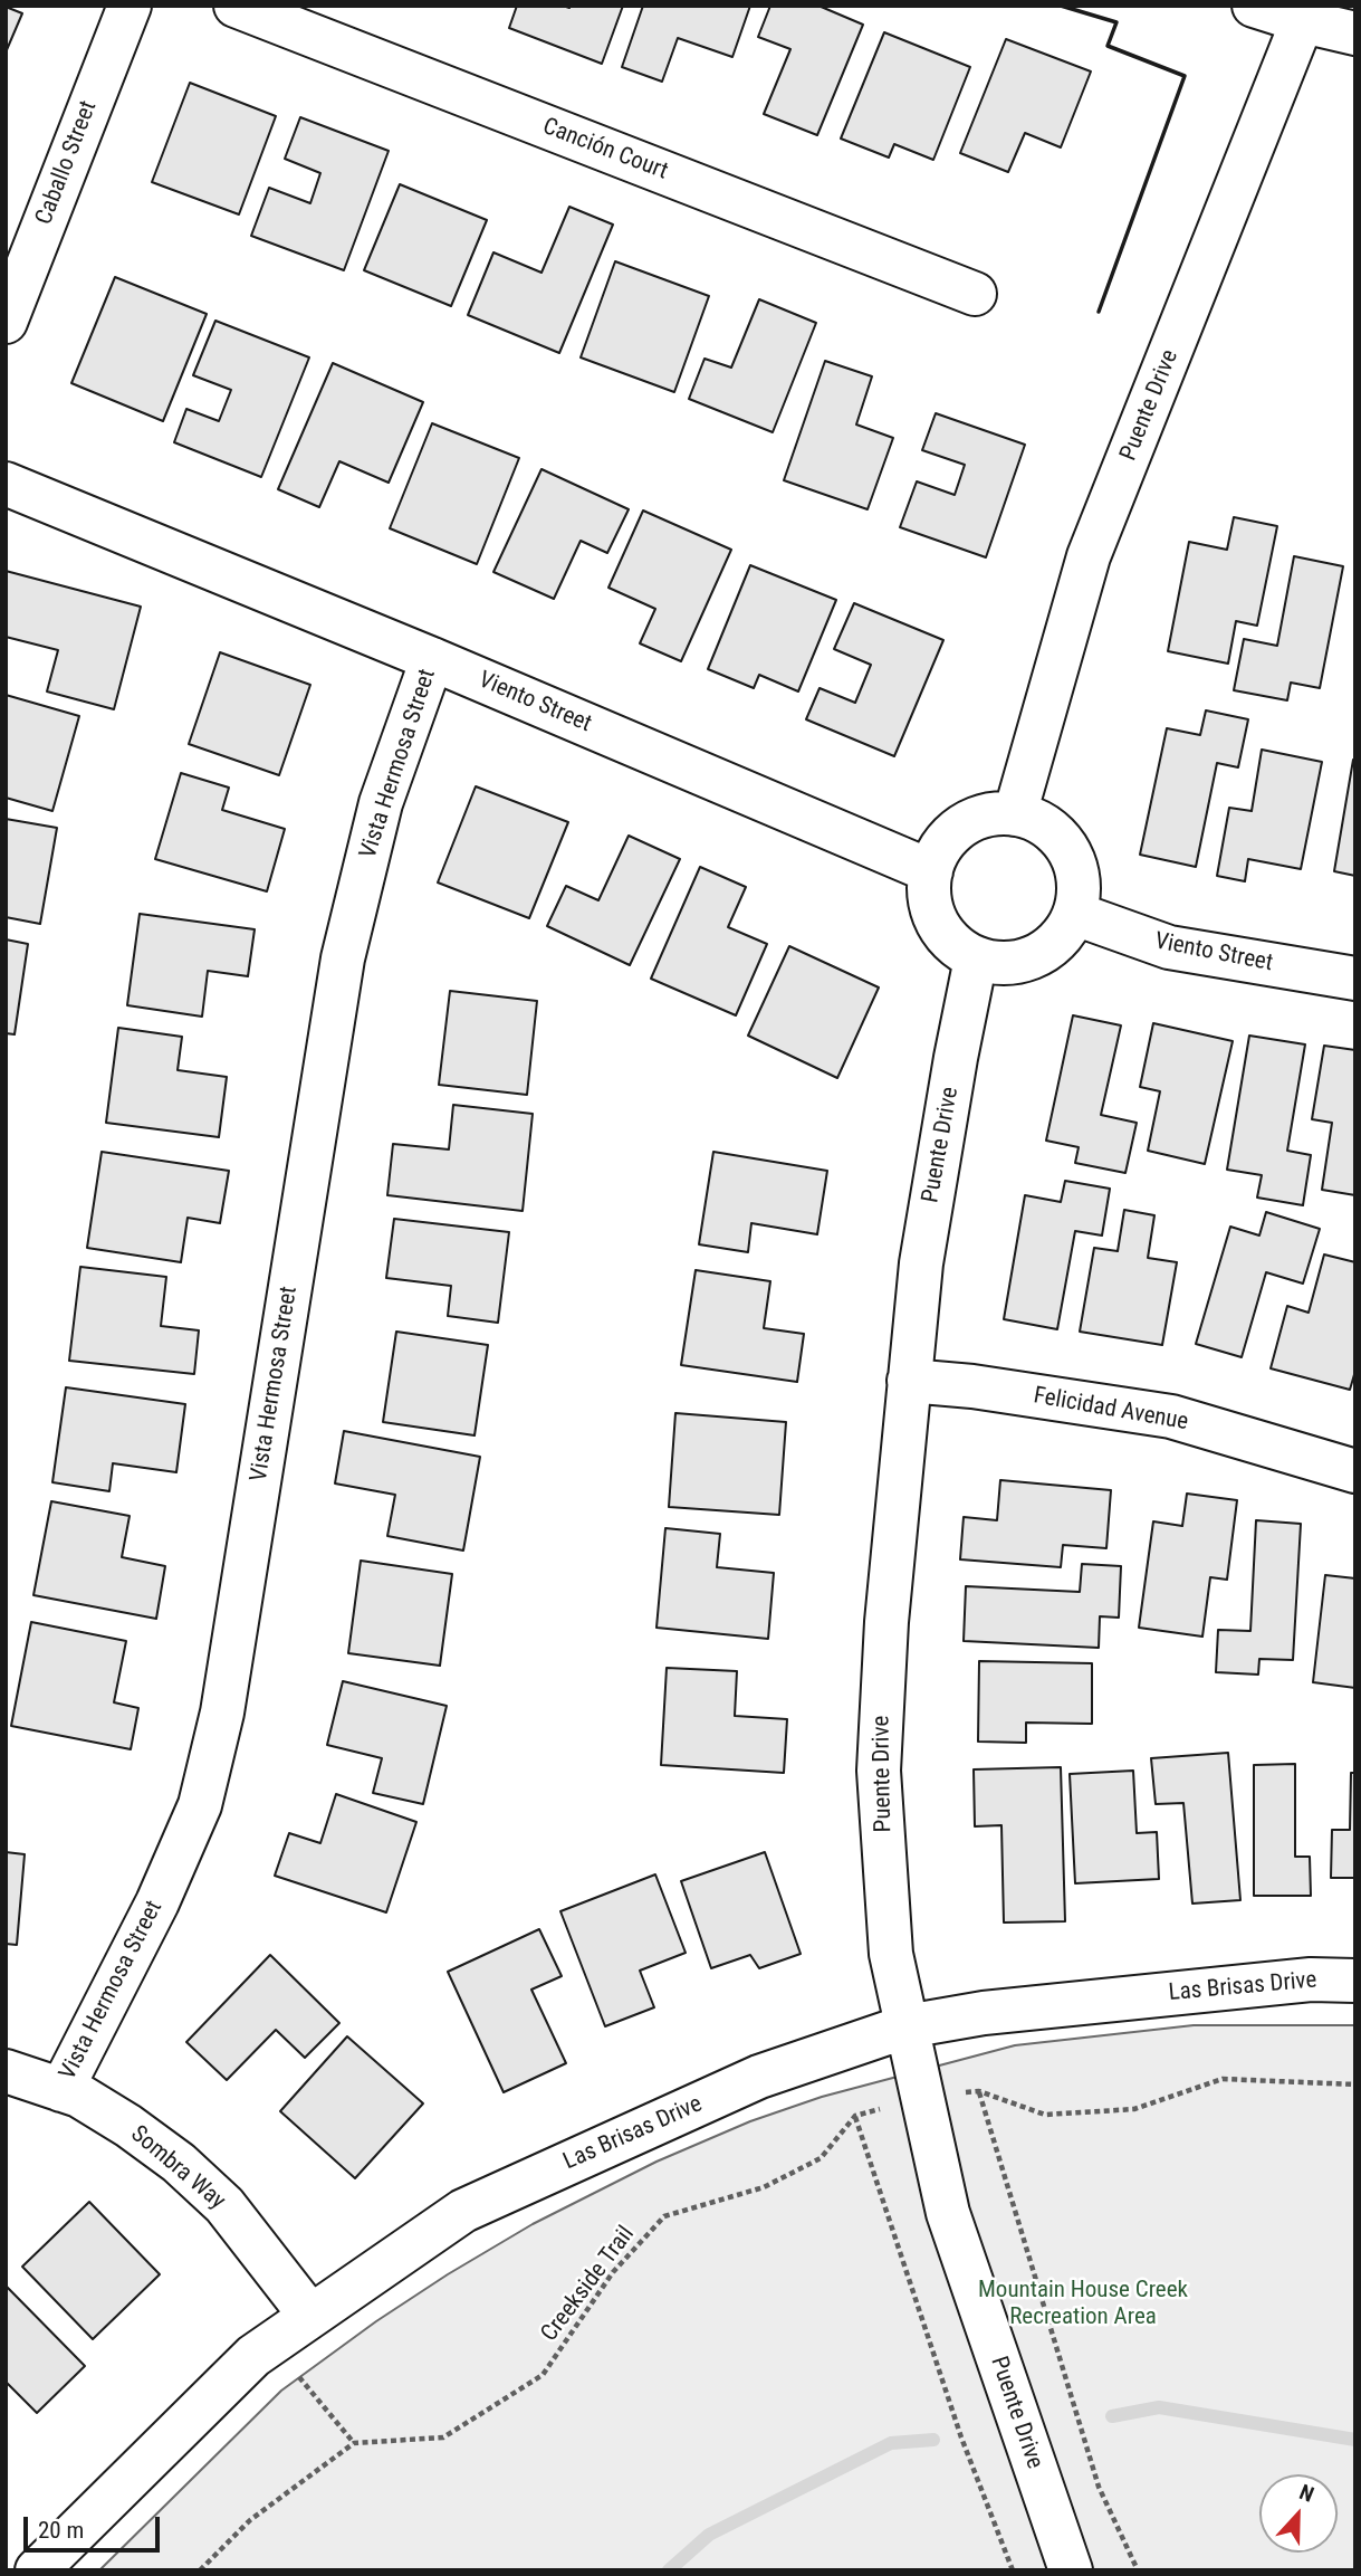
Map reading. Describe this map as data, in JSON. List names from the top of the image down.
{
  "streets": {
    "street": [
      "Canción Court",
      "Caballo Street",
      "Puente Drive",
      "Viento Street",
      "Vista Hermosa Street",
      "Felicidad Avenue",
      "Las Brisas Drive",
      "Sombra Way"
    ],
    "path": ["Creekside Trail"]
  },
  "crossings": [
    ["Puente Drive", "Viento Street"],
    ["Puente Drive", "Felicidad Avenue"],
    ["Puente Drive", "Las Brisas Drive"],
    ["Viento Street", "Vista Hermosa Street"],
    ["Vista Hermosa Street", "Sombra Way"],
    ["Las Brisas Drive", "Sombra Way"]
  ],
  "parks": ["Mountain House Creek Recreation Area"],
  "scale_bar": "20 m",
  "north": "top"
}
